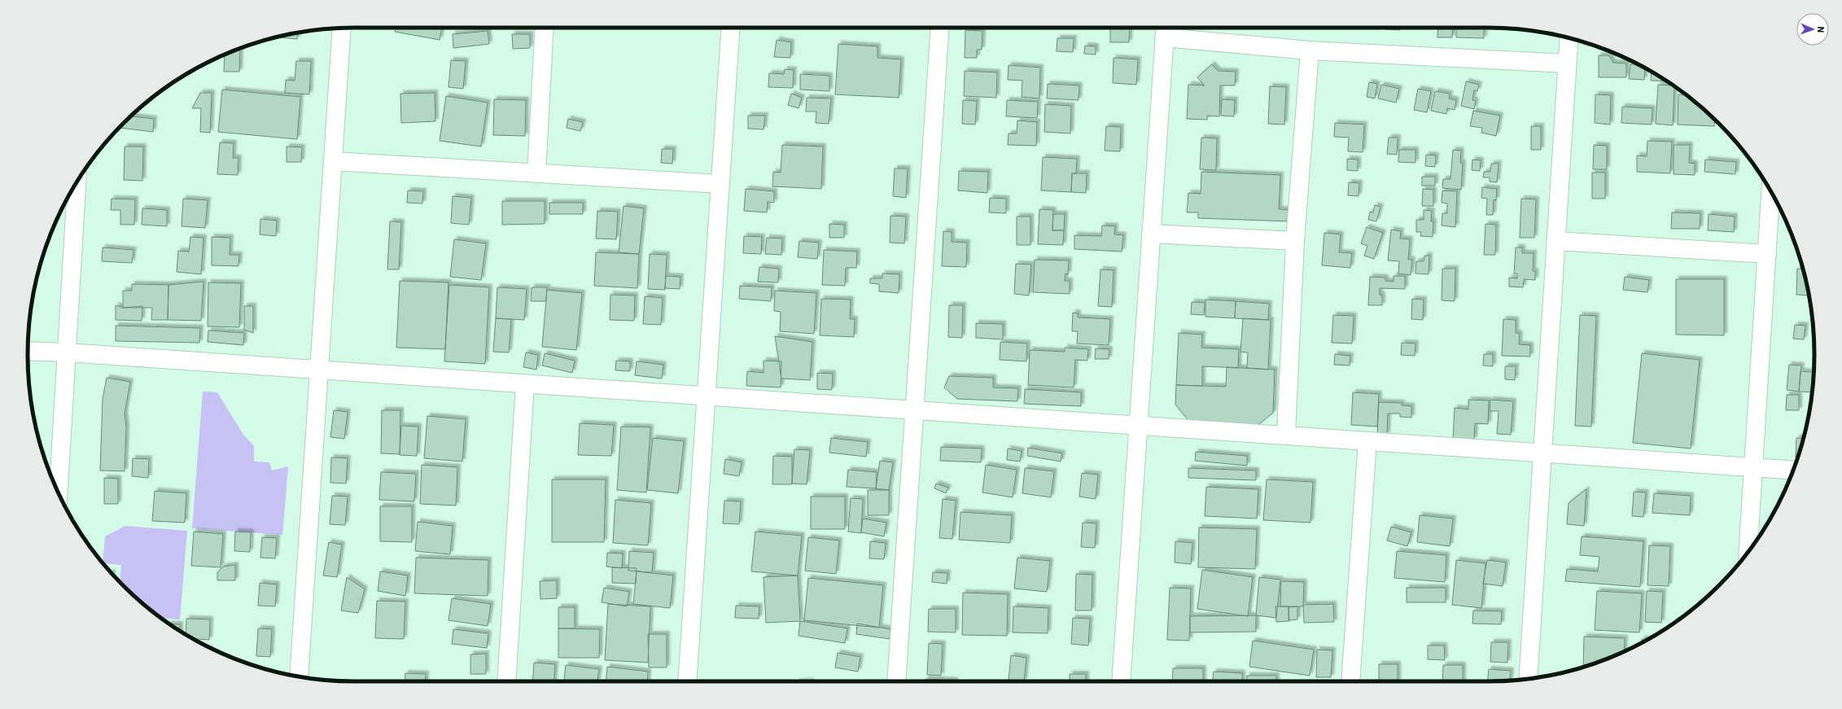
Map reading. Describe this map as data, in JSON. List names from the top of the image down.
{
  "north": "right"
}
